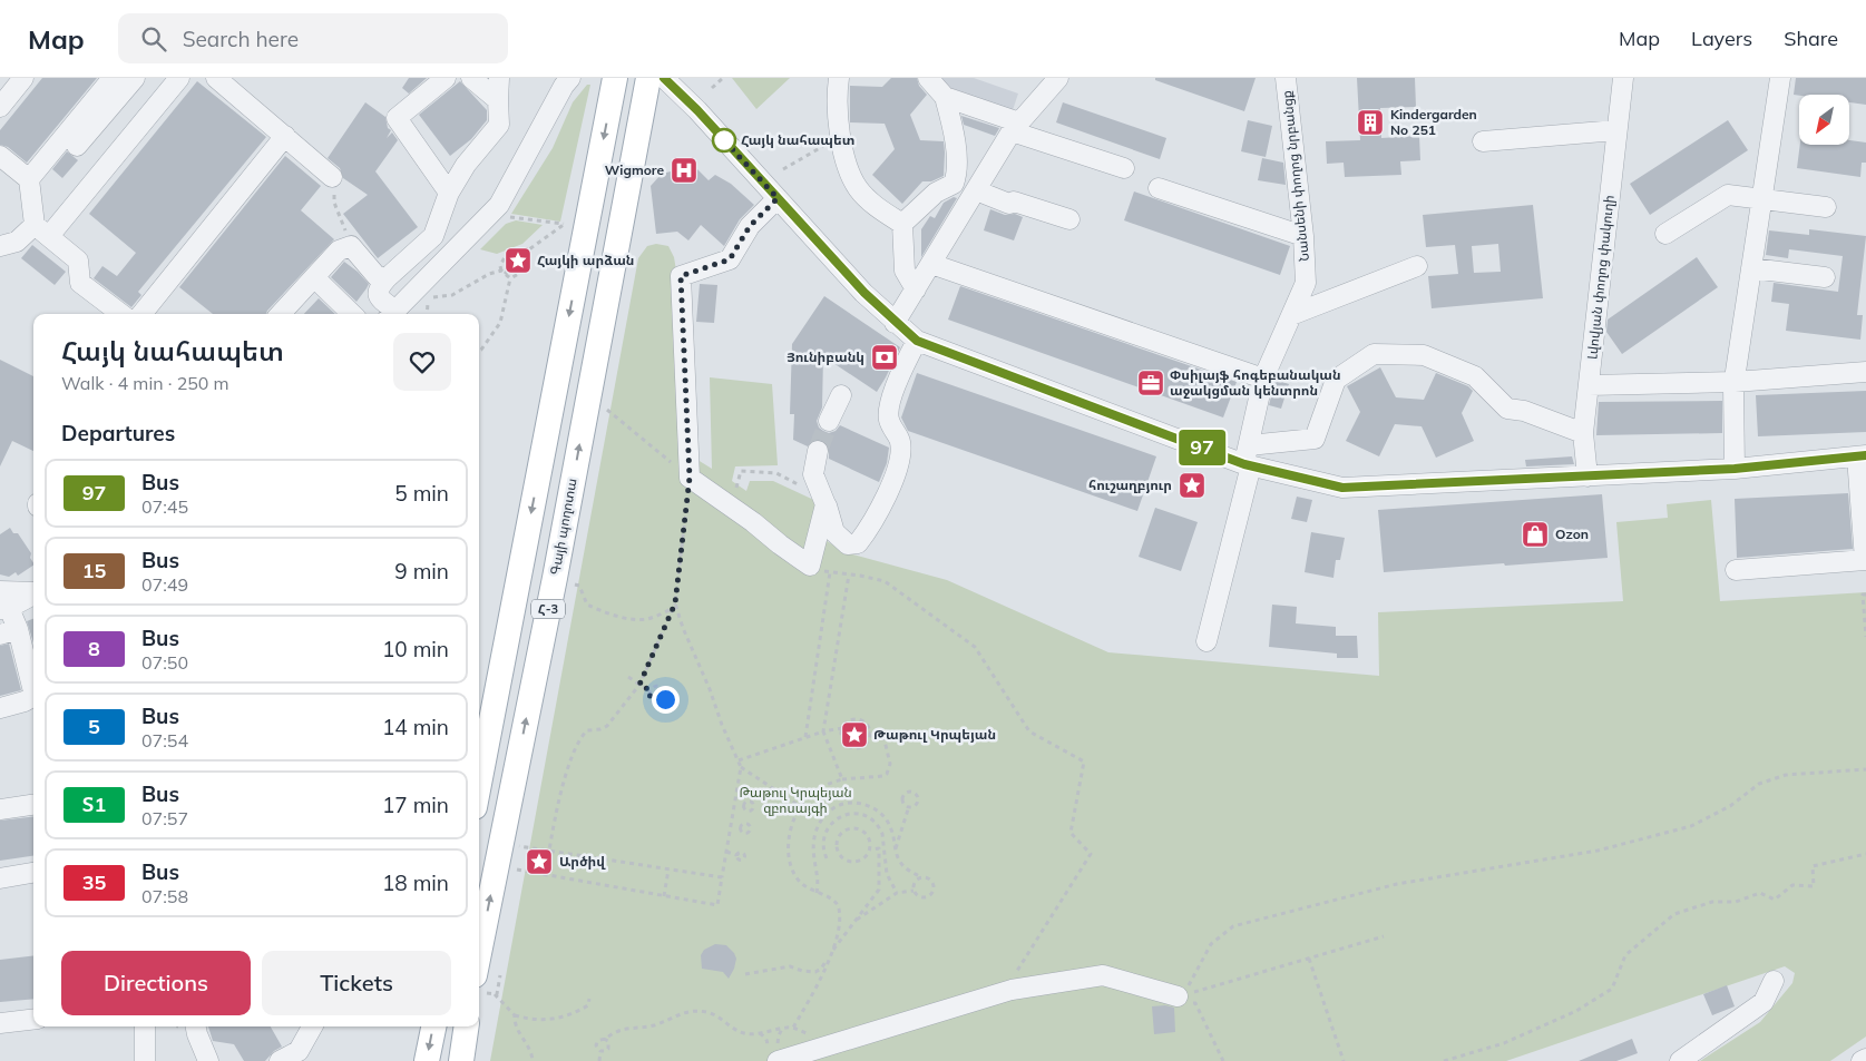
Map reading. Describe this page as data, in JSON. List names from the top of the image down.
{
  "streets": {
    "main road": ["Գայի պողոտա", "Հ-3"],
    "street": ["Նանսենի փողոց նրբանցք", "Լվովյան փողոց փակուղի"]
  },
  "parks": ["Թաթուլ Կրպեյան զբոսայգի"],
  "places": {
    "building": ["Kindergarden No 251"],
    "other": ["Հայկ նահապետ"],
    "hospital": ["Wigmore"],
    "place": [
      "Հայկի արձան",
      "հուշաղբյուր",
      "Թաթուլ Կրպեյան",
      "Արծիվ"
    ],
    "bank": ["Յունիբանկ"],
    "office": ["Փսիլայֆ հոգեբանական աջակցման կենտրոն"],
    "shop": ["Ozon"]
  },
  "lines": ["bus line 97"],
  "north": "bottom left",
  "page": {
    "header": "Map",
    "search": "Search here",
    "nav": ["Map", "Layers", "Share"],
    "on_map": "97",
    "heading": [
      ["Հայկ նահապետ", "Walk · 4 min · 250 m"],
      "Departures"
    ],
    "list": [
      {
        "mark": "97",
        "name": "Bus",
        "note": "07:45",
        "value": "5 min"
      },
      {
        "mark": "15",
        "name": "Bus",
        "note": "07:49",
        "value": "9 min"
      },
      {
        "mark": "8",
        "name": "Bus",
        "note": "07:50",
        "value": "10 min"
      },
      {
        "mark": "5",
        "name": "Bus",
        "note": "07:54",
        "value": "14 min"
      },
      {
        "mark": "Տ1",
        "name": "Bus",
        "note": "07:57",
        "value": "17 min"
      },
      {
        "mark": "35",
        "name": "Bus",
        "note": "07:58",
        "value": "18 min"
      }
    ],
    "buttons": ["Directions", "Tickets"]
  }
}
